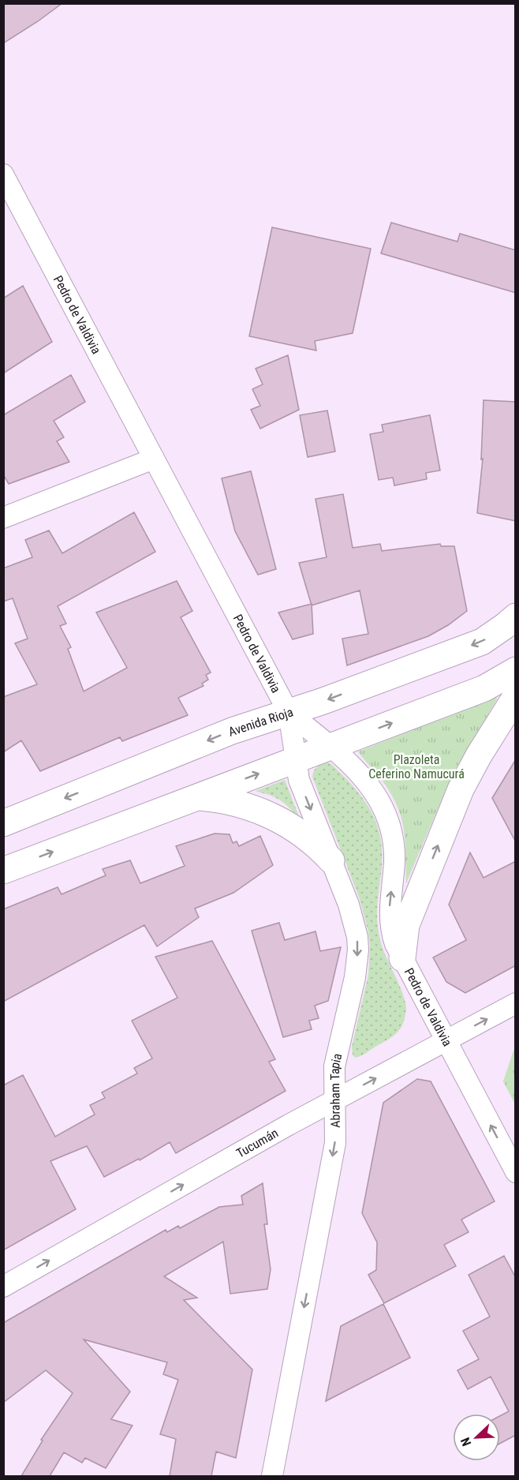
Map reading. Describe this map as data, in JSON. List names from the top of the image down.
{
  "streets": {
    "main road": ["Avenida Rioja"],
    "street": ["Pedro de Valdivia", "Abraham Tapia", "Tucumán"]
  },
  "crossings": [
    ["Pedro de Valdivia", "Avenida Rioja"],
    ["Pedro de Valdivia", "Abraham Tapia"],
    ["Pedro de Valdivia", "Tucumán"],
    ["Avenida Rioja", "Abraham Tapia"],
    ["Abraham Tapia", "Tucumán"]
  ],
  "one_way": ["Abraham Tapia", "Tucumán"],
  "parks": ["Plazoleta Ceferino Namucurá"],
  "north": "bottom left"
}
